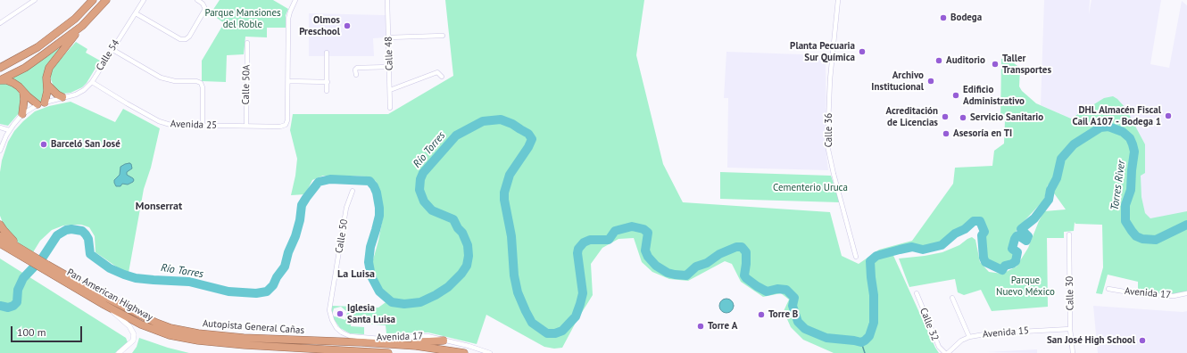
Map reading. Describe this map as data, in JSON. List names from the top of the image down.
{
  "streets": {
    "highway": ["Pan American Highway", "Autopista General Cañas"],
    "street": [
      "Calle 48",
      "Calle 54",
      "Calle 50A",
      "Avenida 25",
      "Calle 36",
      "Calle 50",
      "Calle 30",
      "Avenida 17",
      "Calle 32",
      "Avenida 15"
    ]
  },
  "crossings": [
    ["Calle 54", "Avenida 25"],
    ["Calle 50A", "Avenida 25"],
    ["Calle 50", "Avenida 17"],
    ["Calle 30", "Avenida 15"],
    ["Pan American Highway", "Autopista General Cañas"]
  ],
  "districts": ["Monserrat", "La Luisa"],
  "water": ["Río Torres", "Torres River"],
  "parks": ["Parque Mansiones del Roble", "Cementerio Uruca", "Parque Nuevo México"],
  "places": [
    "Bodega",
    "Olmos Preschool",
    "Planta Pecuaria Sur Química",
    "Auditorio",
    "Taller Transportes",
    "Archivo Institucional",
    "Edificio Administrativo",
    "DHL Almacén Fiscal Cail A107 - Bodega 1",
    "Acreditación de Licencias",
    "Servicio Sanitario",
    "Asesoría en TI",
    "Barceló San José",
    "Iglesia Santa Luisa",
    "Torre B",
    "Torre A",
    "San José High School"
  ],
  "scale_bar": "100 m"
}
